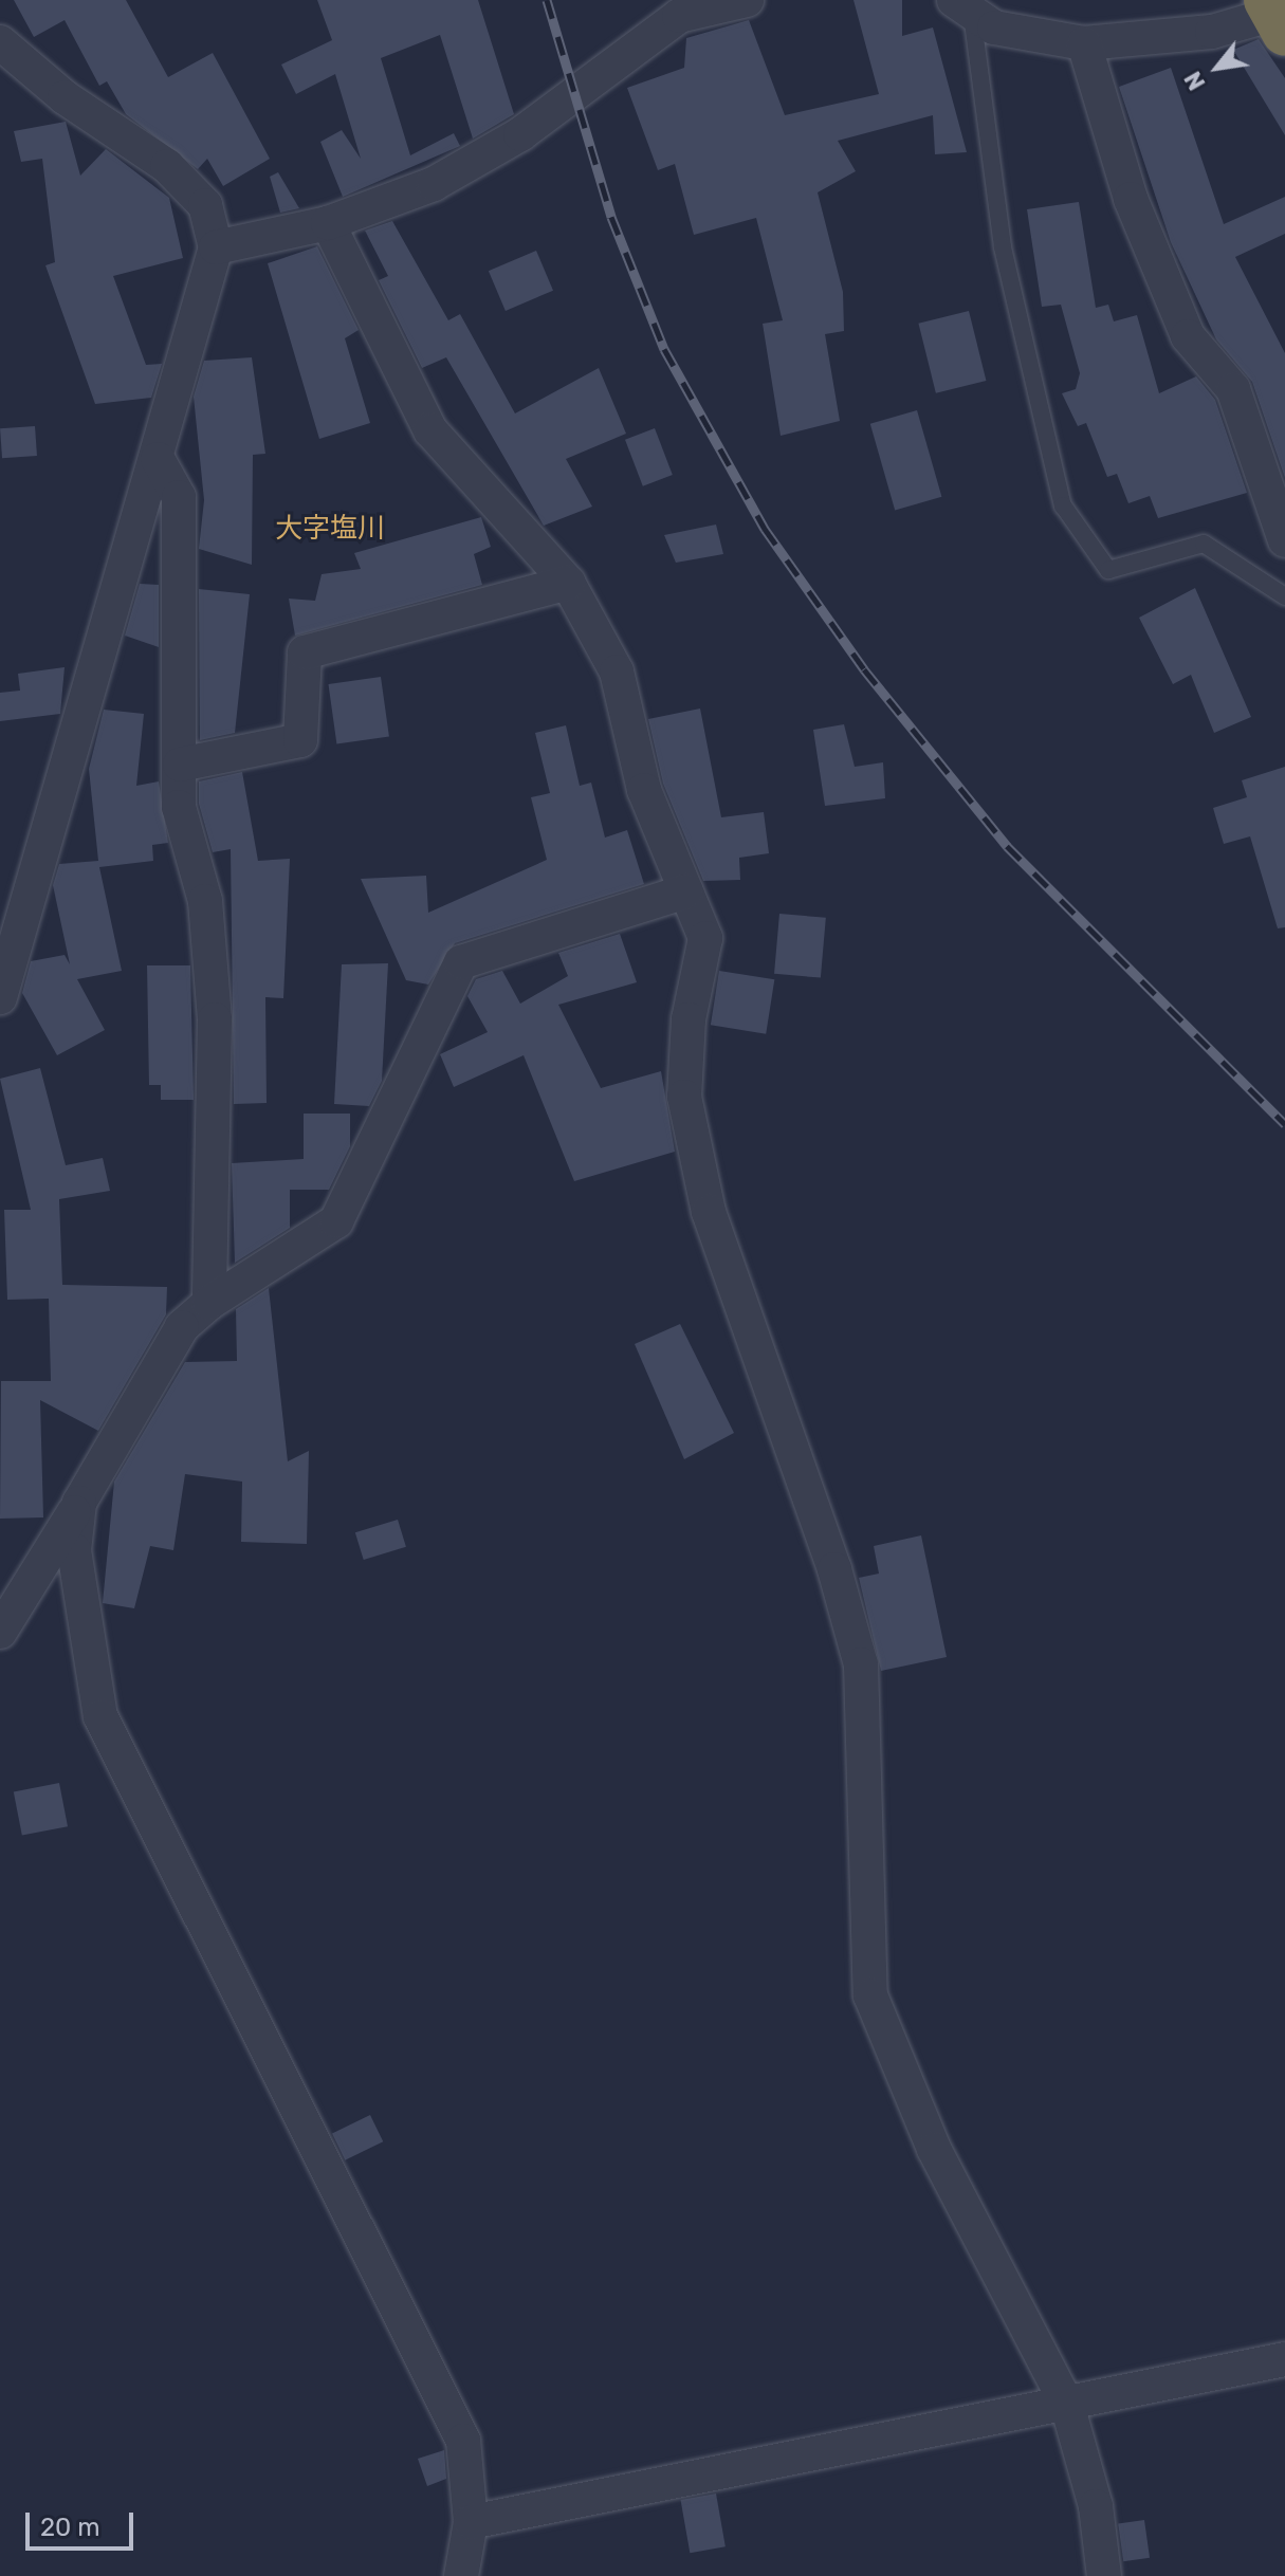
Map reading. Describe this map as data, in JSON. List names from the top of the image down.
{
  "districts": ["大字塩川"],
  "scale_bar": "20 m",
  "north": "bottom left"
}
